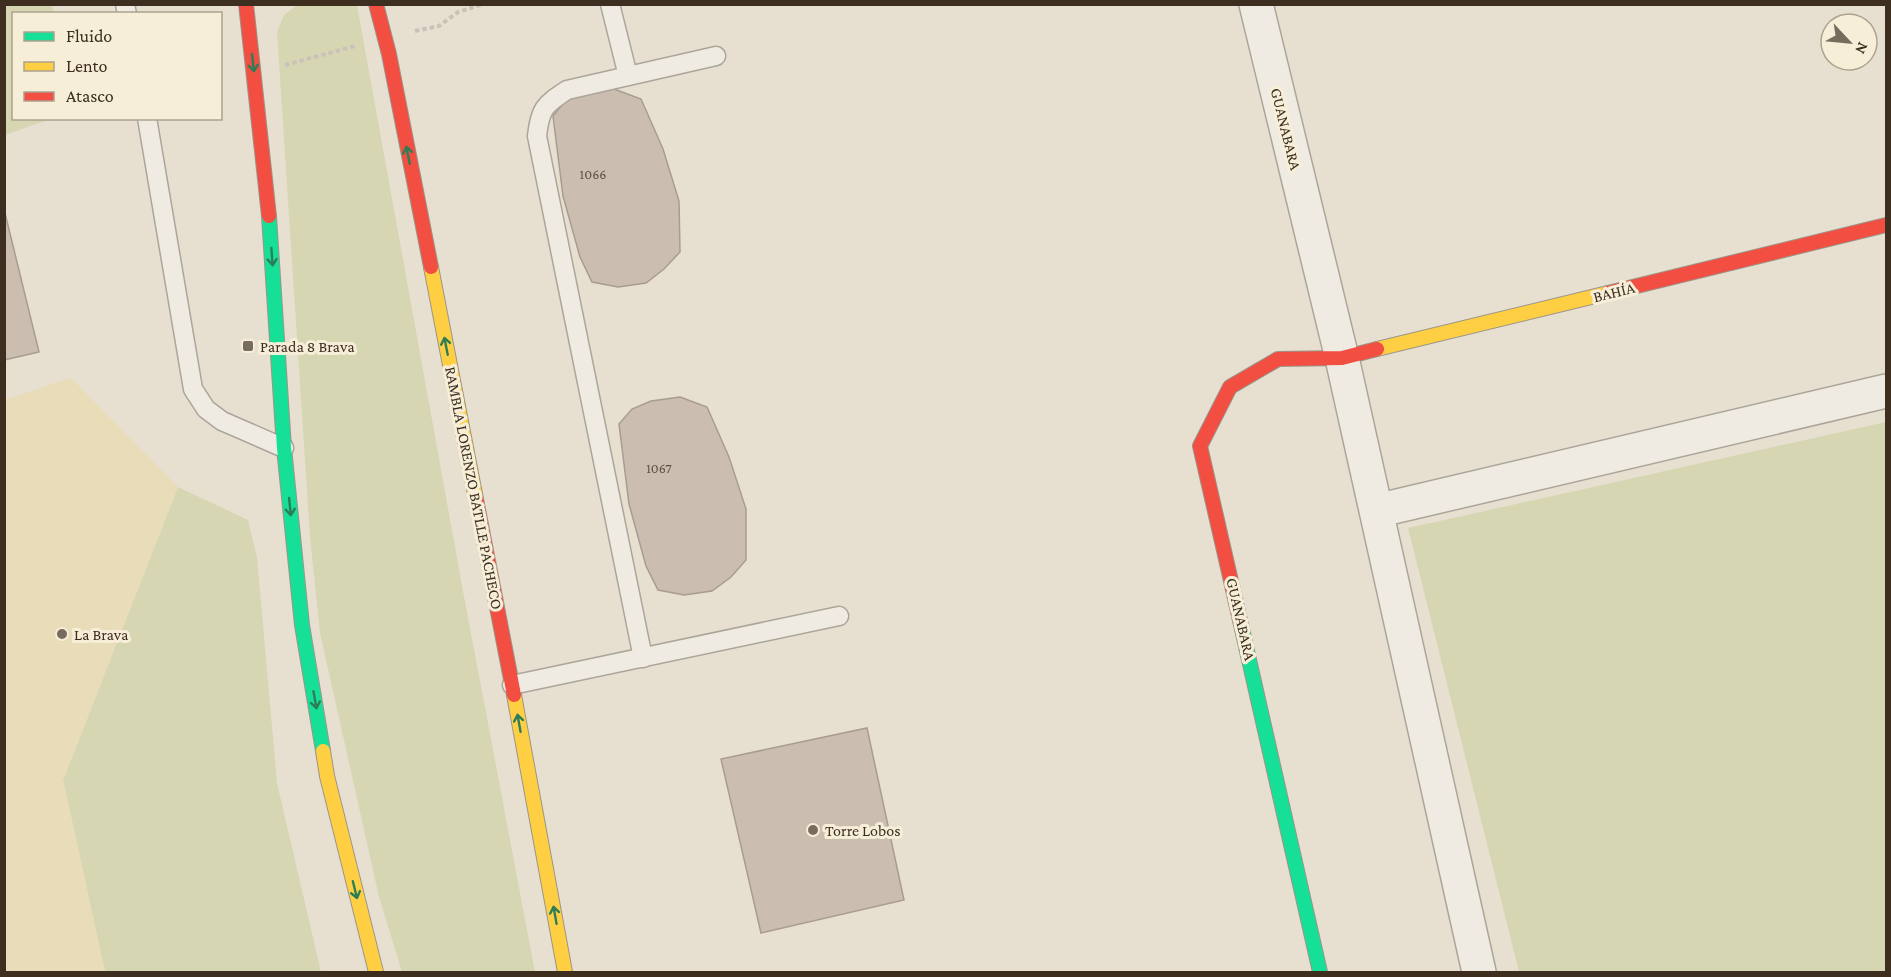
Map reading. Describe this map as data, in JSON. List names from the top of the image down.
{
  "streets": {
    "main road": ["GUANABARA", "BAHÍA", "RAMBLA LORENZO BATLLE PACHECO"]
  },
  "crossings": [
    ["GUANABARA", "BAHÍA"]
  ],
  "one_way": ["RAMBLA LORENZO BATLLE PACHECO"],
  "places": {
    "transit": ["Parada 8 Brava"],
    "other": ["La Brava", "Torre Lobos"]
  },
  "house_numbers": ["1066", "1067"],
  "legend": ["Fluido", "Lento", "Atasco"],
  "north": "bottom right"
}
